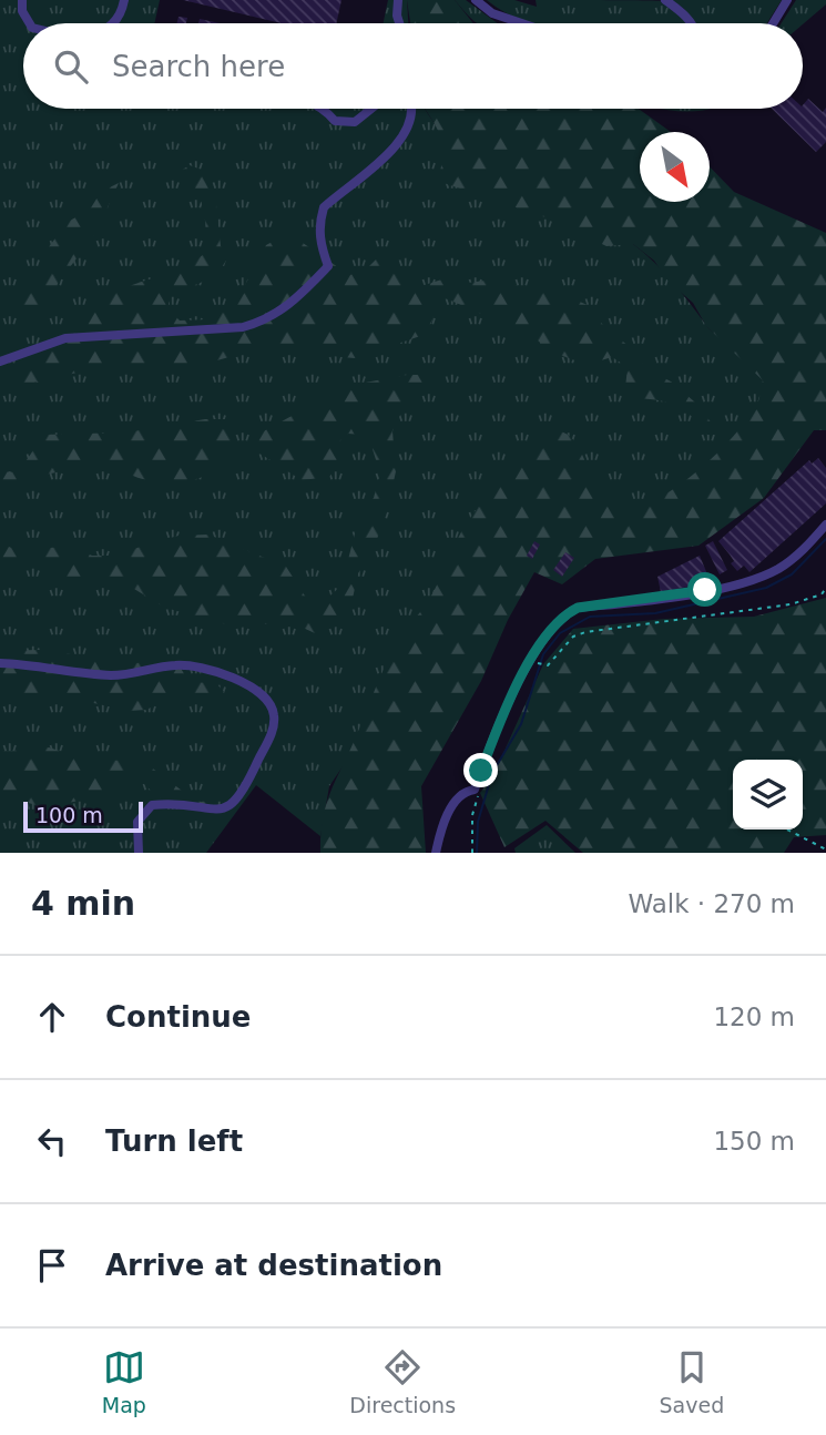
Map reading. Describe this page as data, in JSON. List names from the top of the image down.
{
  "scale_bar": "100 m",
  "north": "bottom right",
  "page": {
    "search": "Search here",
    "scale": "100 m",
    "heading": ["4 min", "Walk · 270 m"],
    "list": [
      ["Continue", "120 m"],
      ["Turn left", "150 m"],
      "Arrive at destination"
    ],
    "nav": ["Map", "Directions", "Saved"]
  }
}
